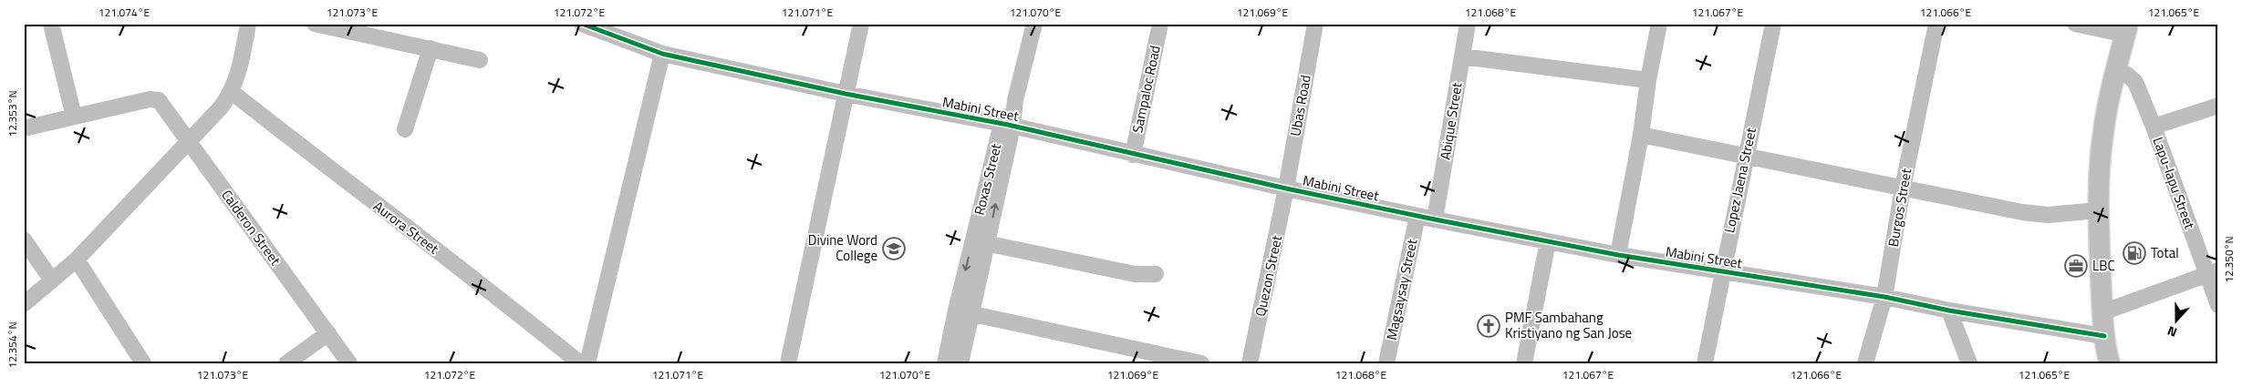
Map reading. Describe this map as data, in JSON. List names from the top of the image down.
{
  "streets": {
    "street": [
      "Sampaloc Road",
      "Ubas Road",
      "Mabini Street",
      "Abique Street",
      "Roxas Street",
      "Lopez Jaena Street",
      "Lapu-lapu Street",
      "Burgos Street",
      "Calderon Street",
      "Aurora Street",
      "Quezon Street",
      "Magsaysay Street"
    ]
  },
  "crossings": [
    ["Sampaloc Road", "Mabini Street"],
    ["Ubas Road", "Mabini Street"],
    ["Ubas Road", "Quezon Street"],
    ["Mabini Street", "Abique Street"],
    ["Mabini Street", "Roxas Street"],
    ["Mabini Street", "Lopez Jaena Street"],
    ["Mabini Street", "Burgos Street"],
    ["Mabini Street", "Quezon Street"],
    ["Mabini Street", "Magsaysay Street"]
  ],
  "places": {
    "school or university": ["Divine Word College"],
    "fuel station": ["Total"],
    "office": ["LBC"],
    "church": ["PMF Sambahang Kristiyano ng San Jose"]
  },
  "north": "bottom",
  "coordinates": [
    "121.074°E",
    "121.073°E",
    "121.072°E",
    "121.071°E",
    "121.070°E",
    "121.069°E",
    "121.068°E",
    "121.067°E",
    "121.066°E",
    "121.065°E",
    "12.353°N",
    "12.350°N",
    "12.354°N"
  ]
}
